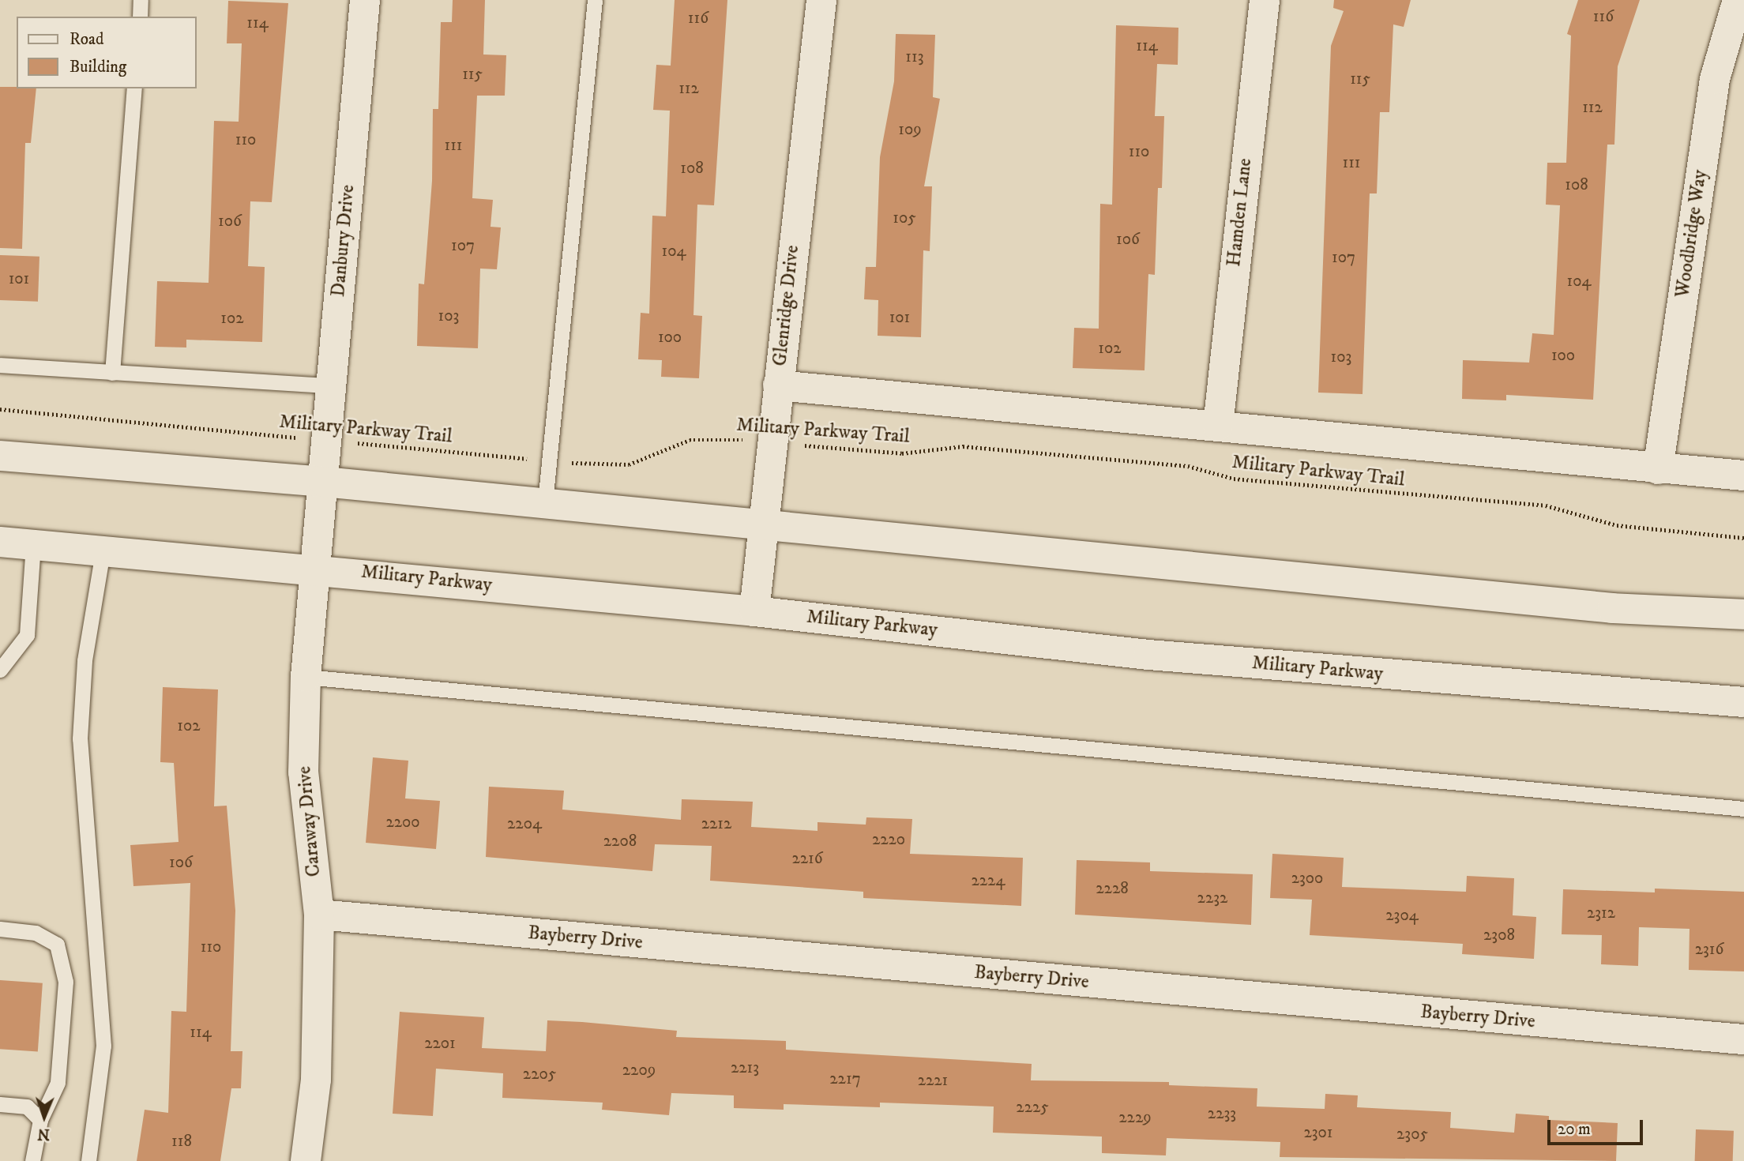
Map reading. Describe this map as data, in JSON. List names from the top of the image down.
{
  "streets": {
    "street": [
      "Hamden Lane",
      "Woodbridge Way",
      "Danbury Drive",
      "Glenridge Drive",
      "Military Parkway",
      "Caraway Drive",
      "Bayberry Drive"
    ],
    "path": ["Military Parkway Trail"]
  },
  "crossings": [
    ["Danbury Drive", "Military Parkway Trail"],
    ["Danbury Drive", "Caraway Drive"],
    ["Glenridge Drive", "Military Parkway Trail"],
    ["Glenridge Drive", "Military Parkway"],
    ["Military Parkway", "Caraway Drive"],
    ["Caraway Drive", "Bayberry Drive"]
  ],
  "house_numbers": [
    "116",
    "116",
    "114",
    "114",
    "113",
    "115",
    "115",
    "112",
    "112",
    "109",
    "110",
    "111",
    "110",
    "111",
    "108",
    "108",
    "105",
    "106",
    "106",
    "107",
    "104",
    "107",
    "101",
    "104",
    "103",
    "101",
    "102",
    "100",
    "102",
    "100",
    "103",
    "102",
    "2200",
    "2204",
    "2212",
    "2220",
    "2208",
    "2216",
    "106",
    "2300",
    "2224",
    "2228",
    "2232",
    "2312",
    "2304",
    "2308",
    "110",
    "2316",
    "114",
    "2201",
    "2213",
    "2209",
    "2205",
    "2217",
    "2221",
    "2225",
    "2233",
    "2229",
    "2301",
    "2305",
    "118"
  ],
  "legend": ["Road", "Building"],
  "scale_bar": "20 m",
  "north": "bottom"
}
